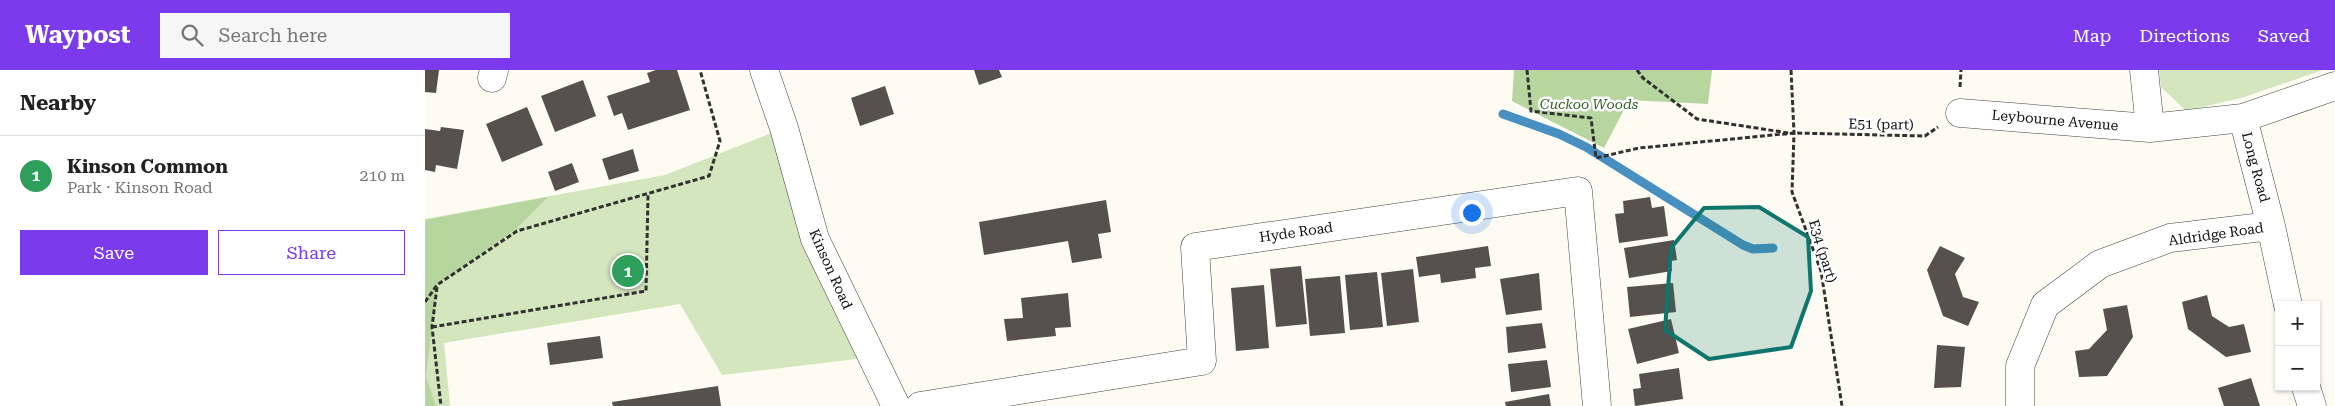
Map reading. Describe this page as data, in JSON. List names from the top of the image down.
{
  "streets": {
    "street": [
      "Leybourne Avenue",
      "Long Road",
      "Hyde Road",
      "Aldridge Road",
      "Kinson Road"
    ],
    "path": ["E51 (part)", "E34 (part)"]
  },
  "crossings": [
    ["Leybourne Avenue", "E51 (part)"],
    ["Leybourne Avenue", "Long Road"],
    ["E51 (part)", "E34 (part)"],
    ["Long Road", "Aldridge Road"]
  ],
  "parks": ["Cuckoo Woods"],
  "page": {
    "header": "Waypost",
    "search": "Search here",
    "nav": ["Map", "Directions", "Saved"],
    "heading": "Nearby",
    "list": [
      {
        "mark": "1",
        "name": "Kinson Common",
        "note": "Park · Kinson Road",
        "value": "210 m"
      }
    ],
    "buttons": ["Save", "Share"],
    "pins": "1",
    "map_buttons": ["+", "−"]
  }
}
